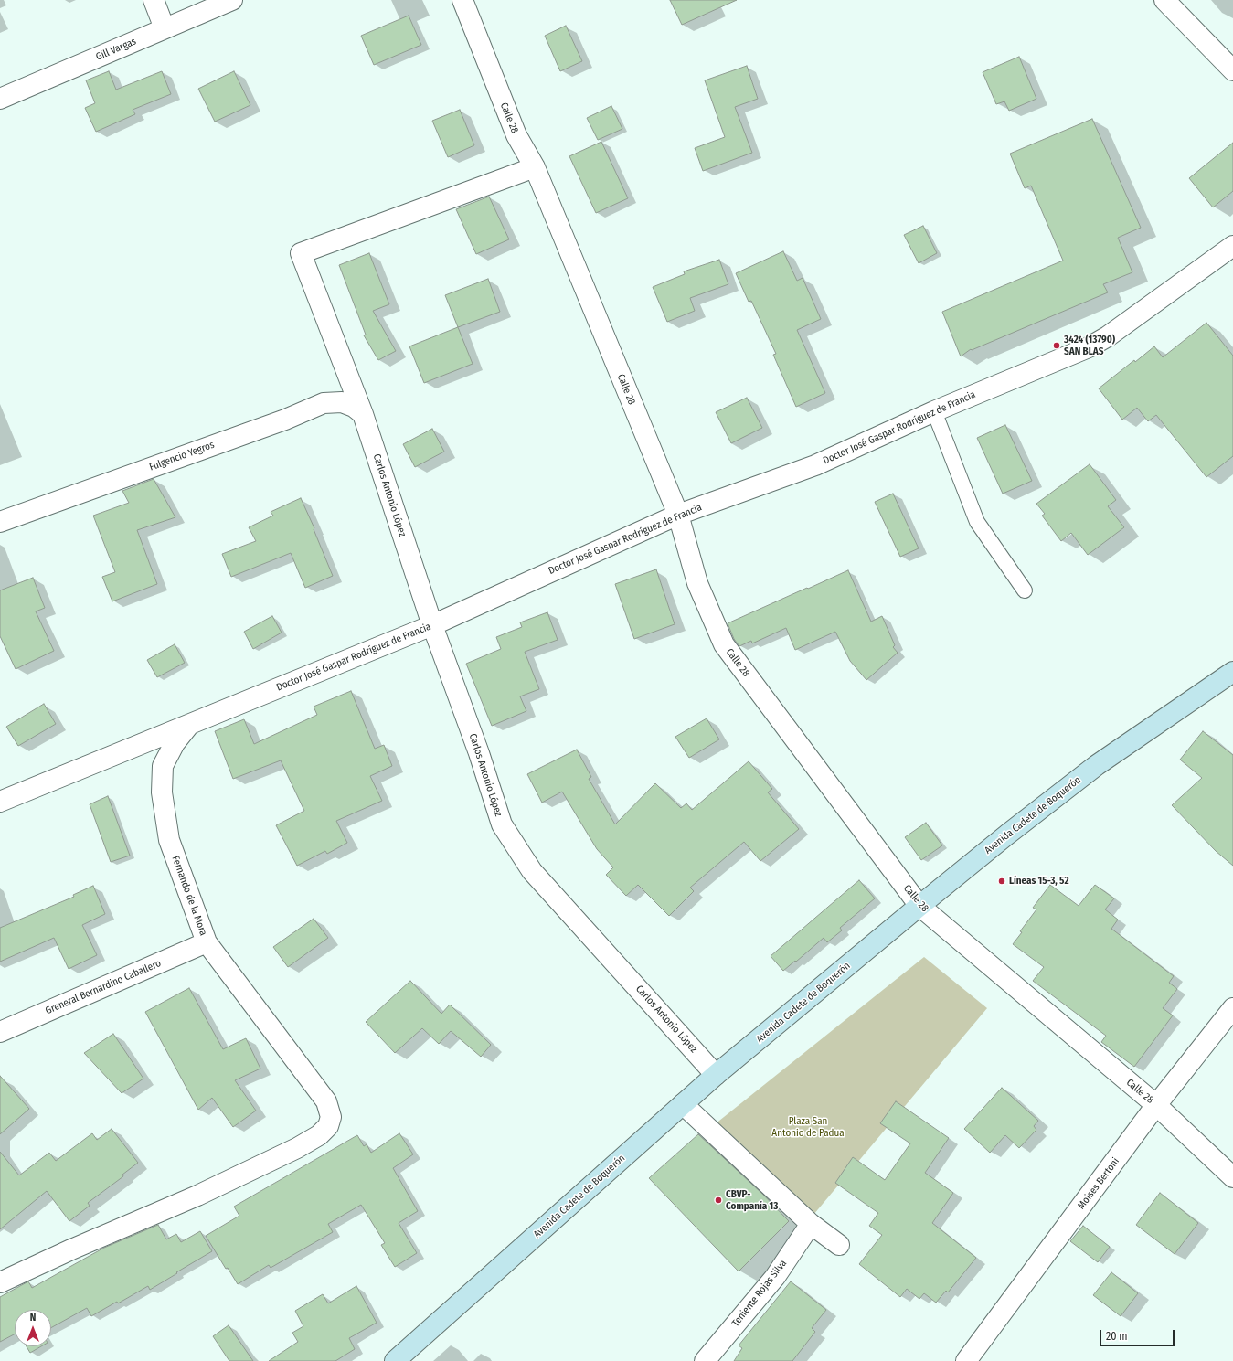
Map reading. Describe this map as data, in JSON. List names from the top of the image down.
{
  "streets": {
    "main road": ["Avenida Cadete de Boquerón"],
    "street": [
      "Gill Vargas",
      "Calle 28",
      "Doctor José Gaspar Rodríguez de Francia",
      "Fulgencio Yegros",
      "Carlos Antonio López",
      "Fernando de la Mora",
      "Greneral Bernardino Caballero",
      "Moisés Bertoni",
      "Teniente Rojas Silva"
    ]
  },
  "crossings": [
    ["Calle 28", "Doctor José Gaspar Rodríguez de Francia"],
    ["Calle 28", "Carlos Antonio López"],
    ["Calle 28", "Avenida Cadete de Boquerón"],
    ["Calle 28", "Moisés Bertoni"],
    ["Doctor José Gaspar Rodríguez de Francia", "Carlos Antonio López"],
    ["Doctor José Gaspar Rodríguez de Francia", "Fernando de la Mora"],
    ["Fulgencio Yegros", "Carlos Antonio López"],
    ["Carlos Antonio López", "Avenida Cadete de Boquerón"],
    ["Fernando de la Mora", "Greneral Bernardino Caballero"]
  ],
  "parks": ["Plaza San Antonio de Padua"],
  "places": ["3424 (13790) SAN BLAS", "Líneas 15-3, 52", "CBVP- Companía 13"],
  "scale_bar": "20 m",
  "north": "top"
}
